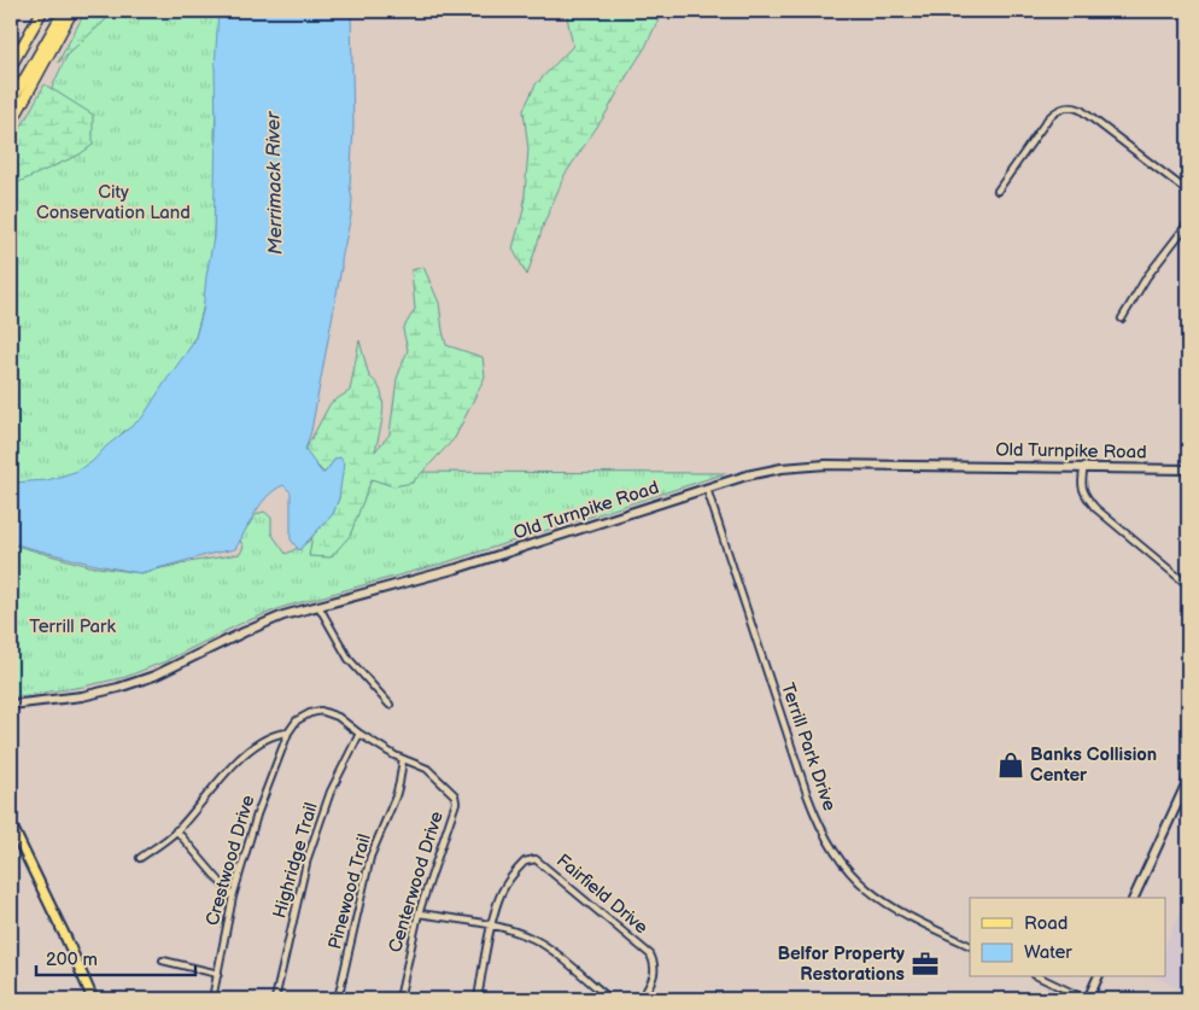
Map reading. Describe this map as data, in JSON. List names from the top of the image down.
{
  "streets": {
    "street": [
      "Old Turnpike Road",
      "Terrill Park Drive",
      "Crestwood Drive",
      "Highridge Trail",
      "Centerwood Drive",
      "Pinewood Trail",
      "Fairfield Drive"
    ]
  },
  "crossings": [
    ["Old Turnpike Road", "Terrill Park Drive"],
    ["Crestwood Drive", "Centerwood Drive"],
    ["Highridge Trail", "Centerwood Drive"],
    ["Centerwood Drive", "Pinewood Trail"]
  ],
  "water": ["Merrimack River"],
  "parks": ["City Conservation Land", "Terrill Park"],
  "places": {
    "shop": ["Banks Collision Center"],
    "office": ["Belfor Property Restorations"]
  },
  "legend": ["Road", "Water"],
  "scale_bar": "200 m"
}
